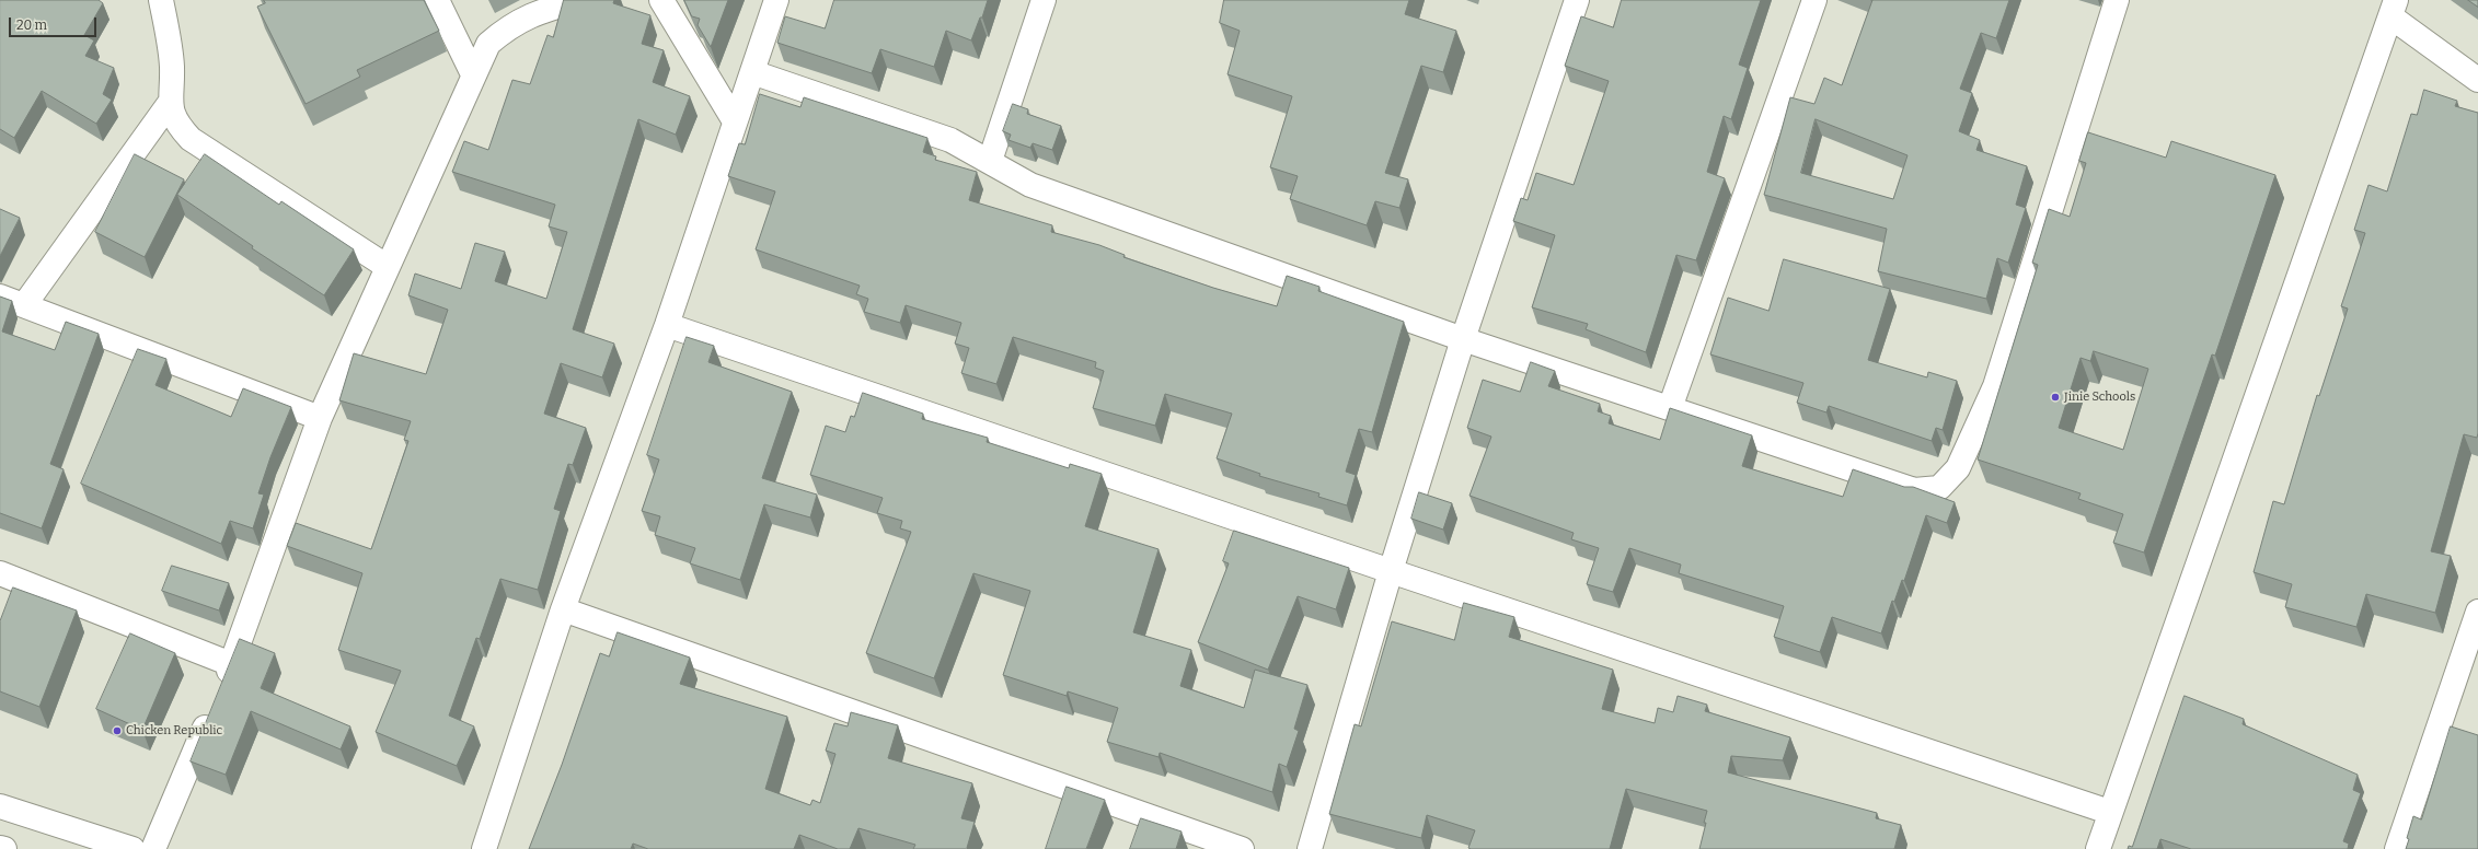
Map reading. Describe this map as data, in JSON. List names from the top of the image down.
{
  "places": ["Jinie Schools", "Chicken Republic"],
  "scale_bar": "20 m"
}
